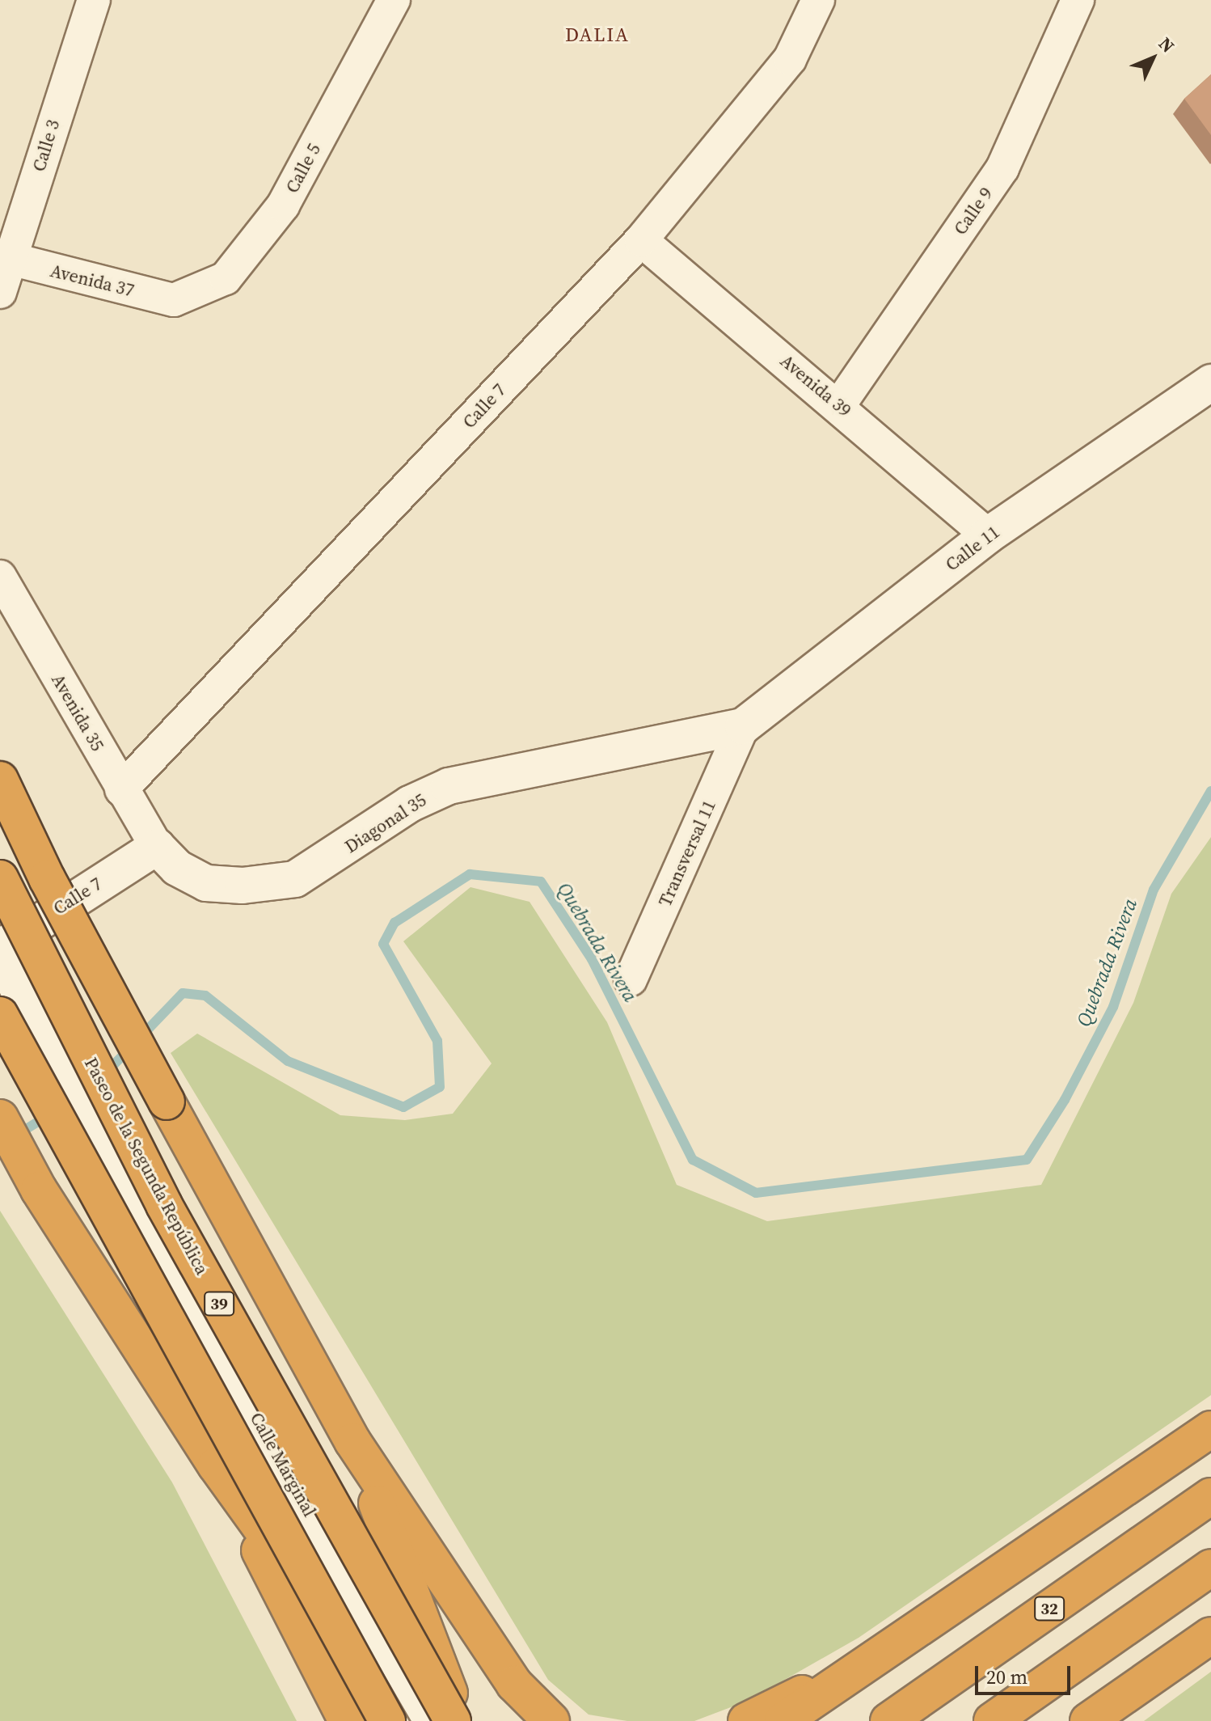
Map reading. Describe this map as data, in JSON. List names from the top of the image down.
{
  "streets": {
    "highway": ["Paseo de la Segunda República", "39", "32"],
    "street": [
      "Calle 3",
      "Calle 5",
      "Calle 9",
      "Avenida 37",
      "Avenida 39",
      "Calle 7",
      "Calle 11",
      "Avenida 35",
      "Diagonal 35",
      "Transversal 11",
      "Calle Marginal"
    ]
  },
  "crossings": [
    ["Calle 3", "Avenida 37"],
    ["Calle 5", "Avenida 37"],
    ["Calle 9", "Avenida 39"],
    ["Avenida 39", "Calle 7"],
    ["Avenida 39", "Calle 11"],
    ["Calle 7", "Avenida 35"],
    ["Calle 7", "Diagonal 35"],
    ["Calle 7", "Calle Marginal"],
    ["Calle 11", "Diagonal 35"],
    ["Calle 11", "Transversal 11"],
    ["Avenida 35", "Diagonal 35"],
    ["Diagonal 35", "Transversal 11"]
  ],
  "districts": ["DALIA"],
  "water": ["Quebrada Rivera"],
  "scale_bar": "20 m",
  "north": "top right"
}
